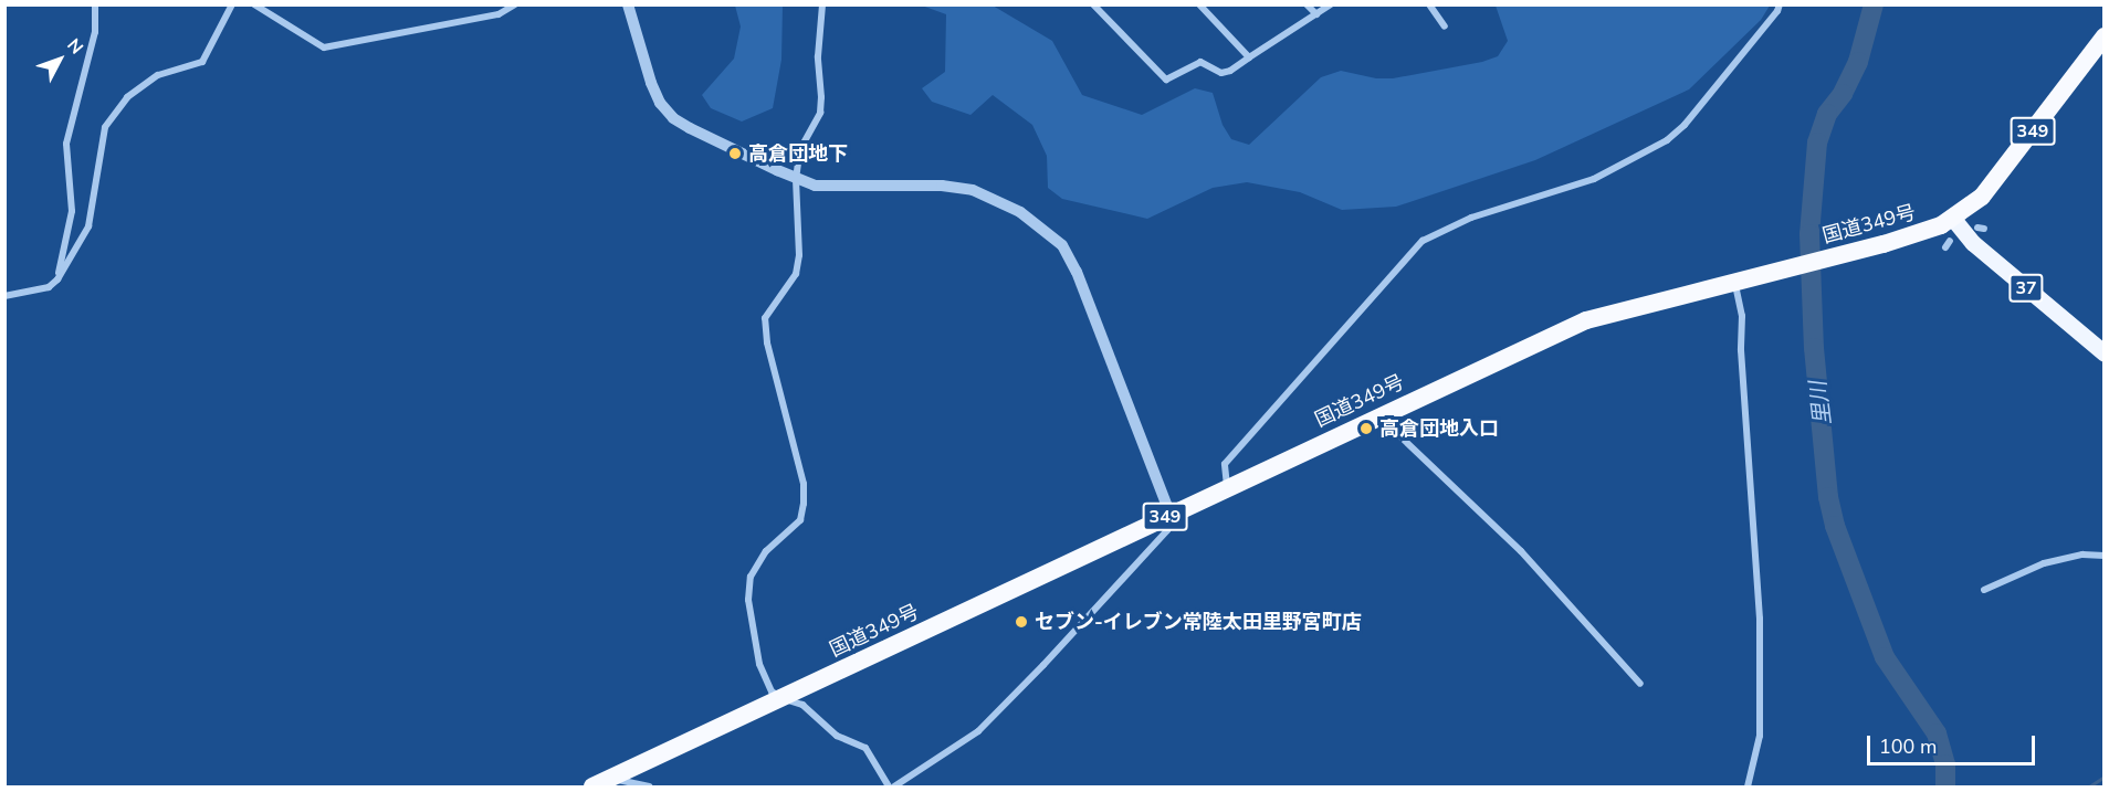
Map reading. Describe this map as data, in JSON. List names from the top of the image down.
{
  "streets": {
    "highway": ["349", "国道349号"],
    "main road": ["37"]
  },
  "crossings": [
    ["国道349号", "37"]
  ],
  "water": ["里川"],
  "places": ["高倉団地下", "高倉団地入口", "セブン-イレブン常陸太田里野宮町店"],
  "scale_bar": "100 m",
  "north": "top right"
}
